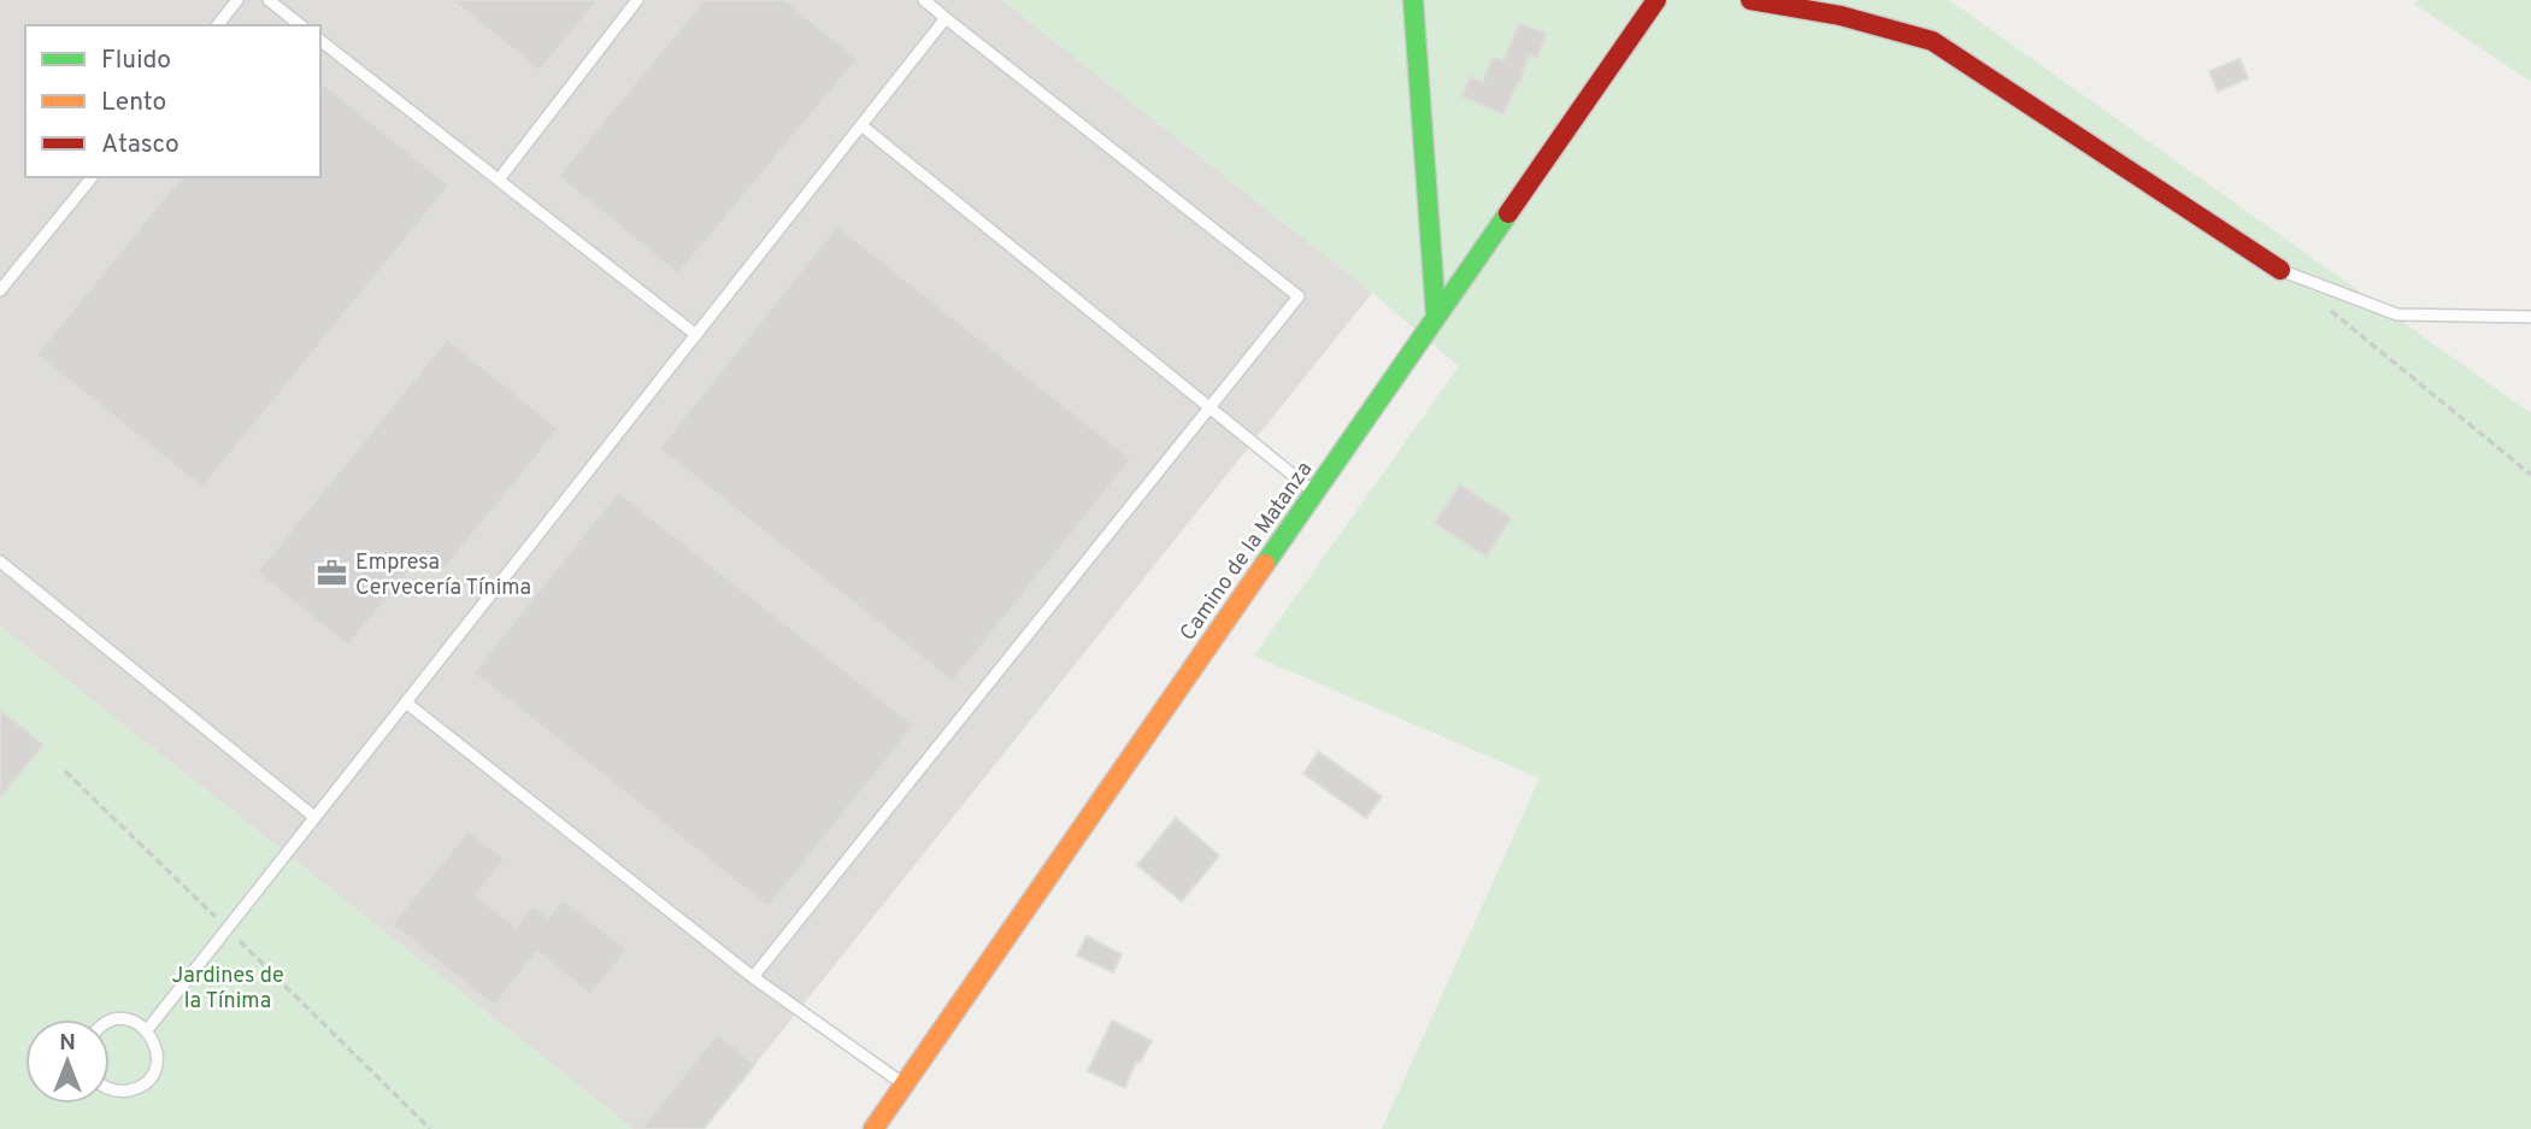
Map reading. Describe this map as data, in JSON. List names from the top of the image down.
{
  "streets": {
    "street": ["Camino de la Matanza"]
  },
  "parks": ["Jardines de la Tínima"],
  "places": {
    "office": ["Empresa Cervecería Tínima"]
  },
  "legend": ["Fluido", "Lento", "Atasco"],
  "north": "top"
}
